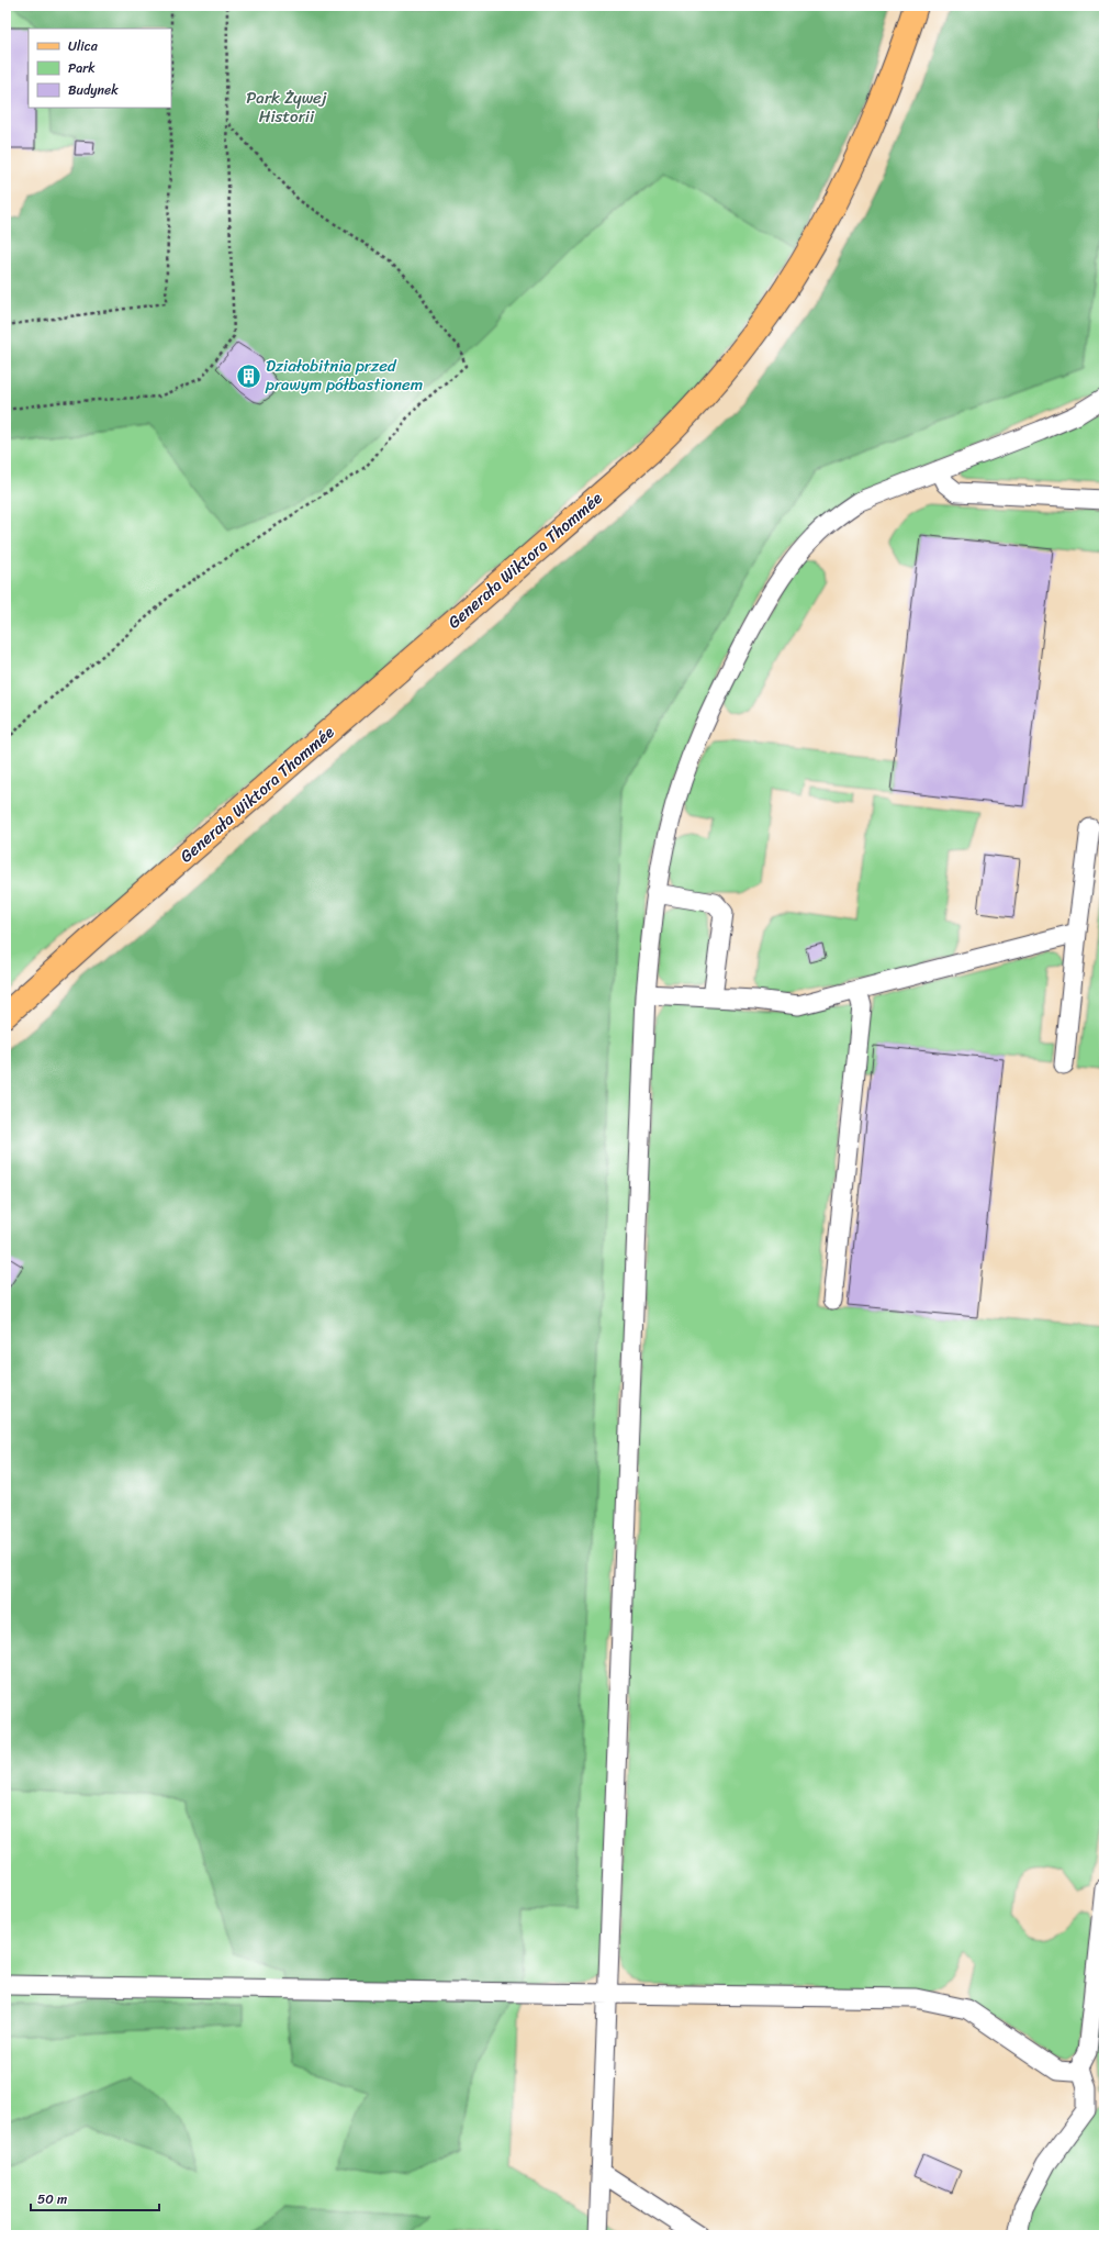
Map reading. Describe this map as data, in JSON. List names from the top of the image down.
{
  "streets": {
    "main road": ["Generała Wiktora Thommée"]
  },
  "parks": ["Park Żywej Historii"],
  "places": {
    "building": ["Działobitnia przed prawym półbastionem"]
  },
  "legend": ["Ulica", "Park", "Budynek"],
  "scale_bar": "50 m"
}
